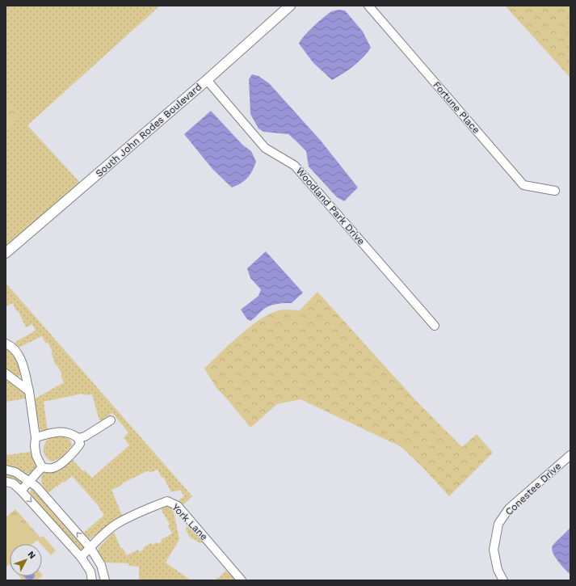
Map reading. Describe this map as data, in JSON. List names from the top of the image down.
{
  "streets": {
    "main road": ["South John Rodes Boulevard"],
    "street": [
      "Fortune Place",
      "Woodland Park Drive",
      "Conestee Drive",
      "York Lane"
    ]
  },
  "crossings": [
    ["South John Rodes Boulevard", "Woodland Park Drive"]
  ],
  "north": "top right"
}
